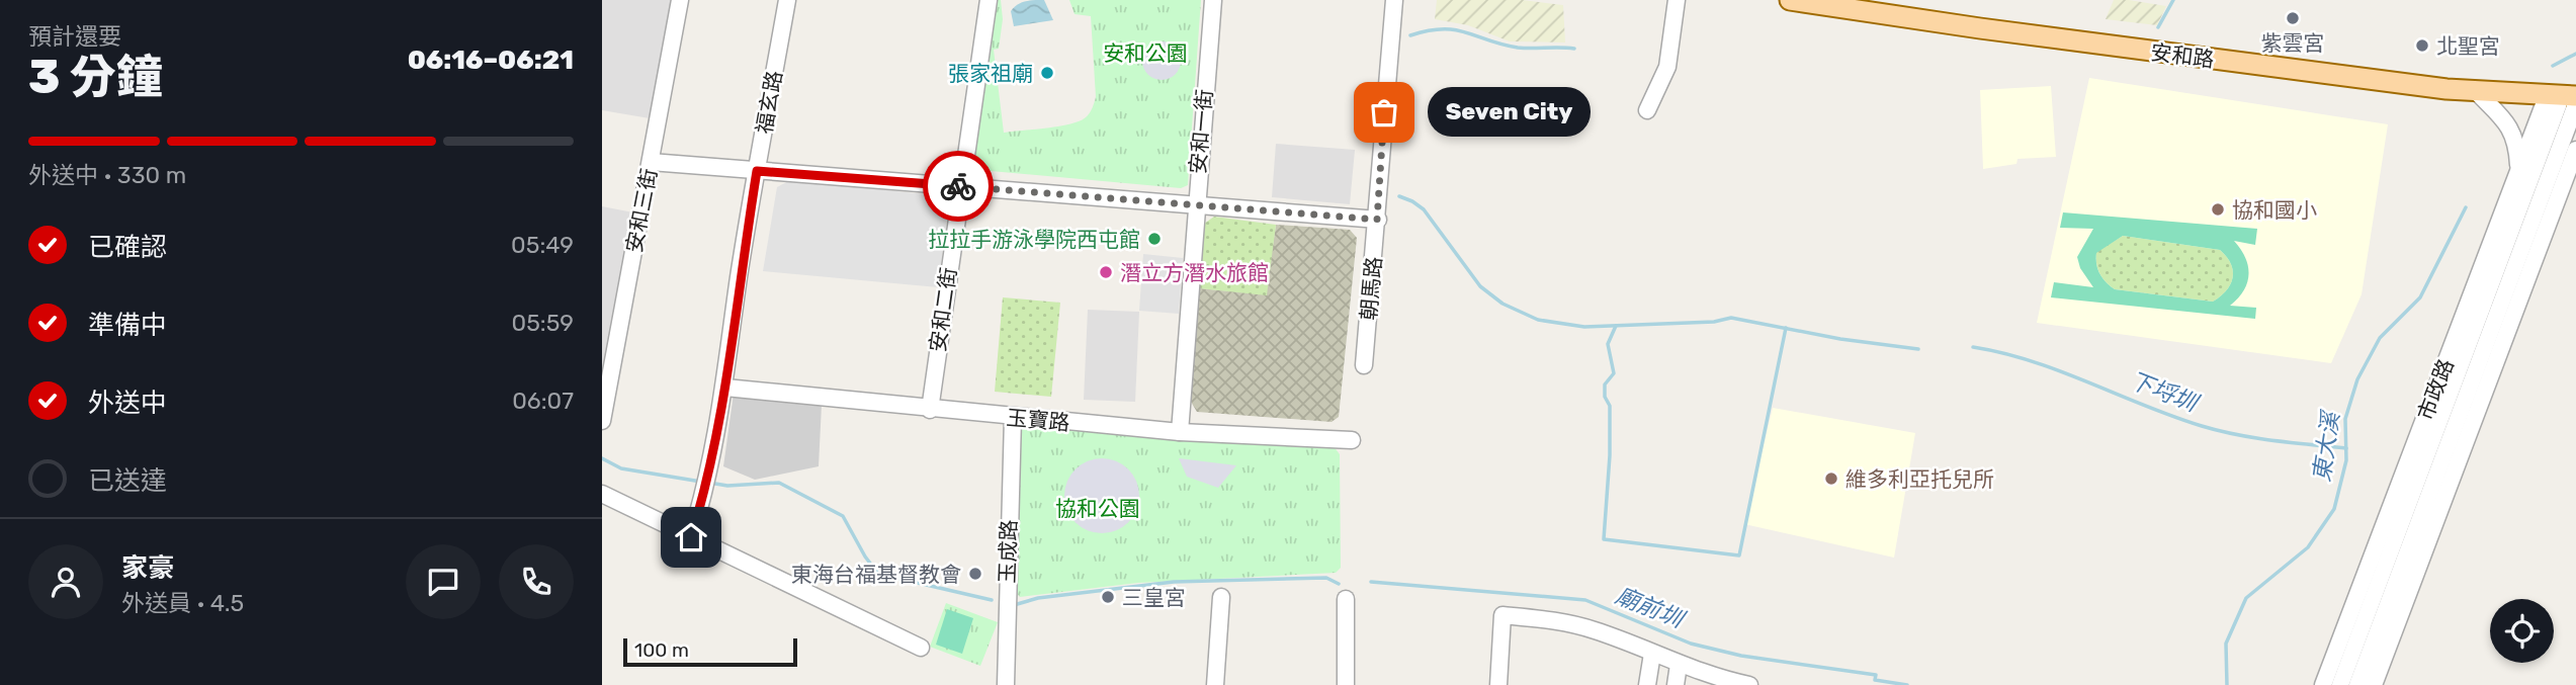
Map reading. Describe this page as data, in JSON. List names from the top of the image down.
{
  "streets": {
    "main road": ["安和路"],
    "street": [
      "福玄路",
      "安和一街",
      "安和三街",
      "朝馬路",
      "安和二街",
      "市政路",
      "玉寶路",
      "玉成路"
    ]
  },
  "crossings": [
    ["安和路", "市政路"],
    ["福玄路", "玉寶路"],
    ["安和一街", "玉寶路"],
    ["安和二街", "玉寶路"],
    ["玉寶路", "玉成路"]
  ],
  "water": ["下埒圳", "東大溪", "廟前圳"],
  "parks": ["安和公園", "協和公園"],
  "places": [
    "紫雲宮",
    "北聖宮",
    "張家祖廟",
    "Seven City",
    "協和國小",
    "拉拉手游泳學院西屯館",
    "潛立方潛水旅館",
    "維多利亞托兒所",
    "東海台福基督教會",
    "三皇宮"
  ],
  "scale_bar": "100 m",
  "page": {
    "heading": ["3 分鐘", "預計還要", "06:16–06:21"],
    "panel": ["家豪", "外送員 · 4.5"],
    "bubble": "Seven City",
    "bar": "外送中 · 330 m",
    "list": [
      ["已確認", "05:49"],
      ["準備中", "05:59"],
      ["外送中", "06:07"],
      "已送達"
    ],
    "scale": "100 m"
  }
}
